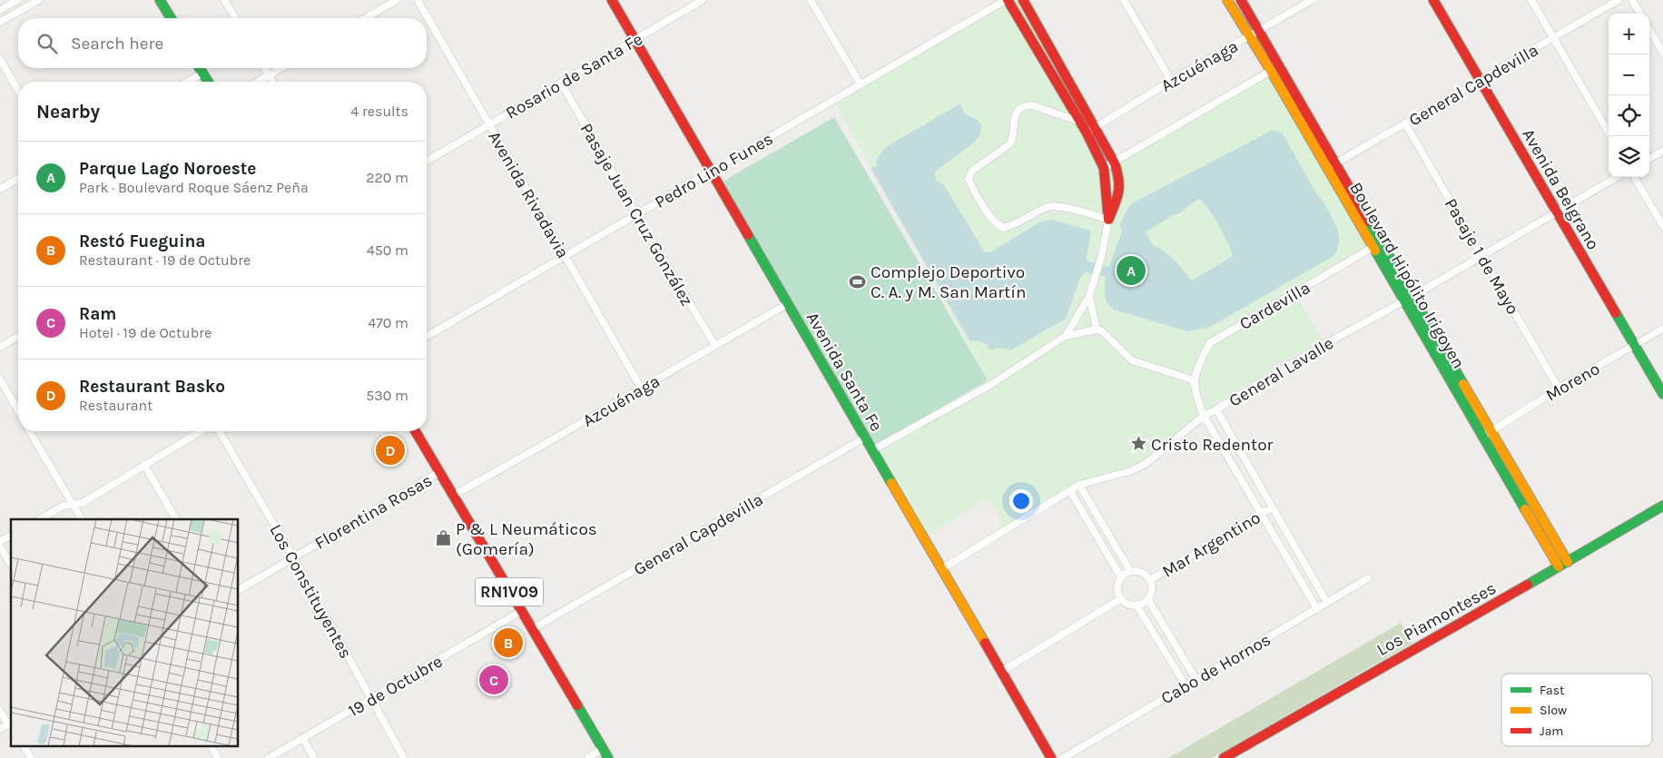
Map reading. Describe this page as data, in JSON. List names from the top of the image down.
{
  "streets": {
    "street": [
      "Azcuénaga",
      "Rosario de Santa Fe",
      "General Capdevilla",
      "Pedro Lino Funes",
      "Avenida Belgrano",
      "Avenida Rivadavia",
      "Pasaje Juan Cruz González",
      "Pasaje 1 de Mayo",
      "Boulevard Hipólito Irigoyen",
      "Cardevilla",
      "Avenida Santa Fe",
      "General Lavalle",
      "Moreno",
      "Florentina Rosas",
      "Mar Argentino",
      "Los Constituyentes",
      "RN1V09",
      "Los Piamonteses",
      "Cabo de Hornos",
      "19 de Octubre"
    ]
  },
  "crossings": [
    ["Azcuénaga", "Avenida Rivadavia"],
    ["Azcuénaga", "Pasaje Juan Cruz González"],
    ["Azcuénaga", "Boulevard Hipólito Irigoyen"],
    ["Azcuénaga", "Avenida Santa Fe"],
    ["Azcuénaga", "RN1V09"],
    ["Rosario de Santa Fe", "Avenida Rivadavia"],
    ["Rosario de Santa Fe", "Pasaje Juan Cruz González"],
    ["Rosario de Santa Fe", "Avenida Santa Fe"],
    ["General Capdevilla", "Avenida Belgrano"],
    ["General Capdevilla", "Pasaje 1 de Mayo"],
    ["General Capdevilla", "Boulevard Hipólito Irigoyen"],
    ["General Capdevilla", "Avenida Santa Fe"],
    ["General Capdevilla", "RN1V09"],
    ["Pedro Lino Funes", "Avenida Rivadavia"],
    ["Pedro Lino Funes", "Pasaje Juan Cruz González"],
    ["Pedro Lino Funes", "Avenida Santa Fe"],
    ["Avenida Belgrano", "General Lavalle"],
    ["Avenida Belgrano", "Moreno"],
    ["Pasaje 1 de Mayo", "General Lavalle"],
    ["Pasaje 1 de Mayo", "Moreno"],
    ["Boulevard Hipólito Irigoyen", "Cardevilla"],
    ["Boulevard Hipólito Irigoyen", "General Lavalle"],
    ["Boulevard Hipólito Irigoyen", "Moreno"],
    ["Boulevard Hipólito Irigoyen", "Los Piamonteses"],
    ["Avenida Santa Fe", "General Lavalle"],
    ["Florentina Rosas", "Los Constituyentes"],
    ["Florentina Rosas", "RN1V09"],
    ["Los Constituyentes", "19 de Octubre"],
    ["RN1V09", "19 de Octubre"]
  ],
  "places": {
    "sports": ["Complejo Deportivo C. A. y M. San Martín"],
    "place": ["Cristo Redentor"],
    "shop": ["P & L Neumáticos (Gomería)"]
  },
  "legend": ["Fast", "Slow", "Jam"],
  "page": {
    "map_buttons": ["+", "−"],
    "search": "Search here",
    "heading": ["Nearby", "4 results"],
    "list": [
      {
        "mark": "A",
        "name": "Parque Lago Noroeste",
        "note": "Park · Boulevard Roque Sáenz Peña",
        "value": "220 m"
      },
      {
        "mark": "B",
        "name": "Restó Fueguina",
        "note": "Restaurant · 19 de Octubre",
        "value": "450 m"
      },
      {
        "mark": "C",
        "name": "Ram",
        "note": "Hotel · 19 de Octubre",
        "value": "470 m"
      },
      {
        "mark": "D",
        "name": "Restaurant Basko",
        "note": "Restaurant",
        "value": "530 m"
      }
    ],
    "pins": [
      "A",
      "D",
      "B",
      "C"
    ]
  }
}
